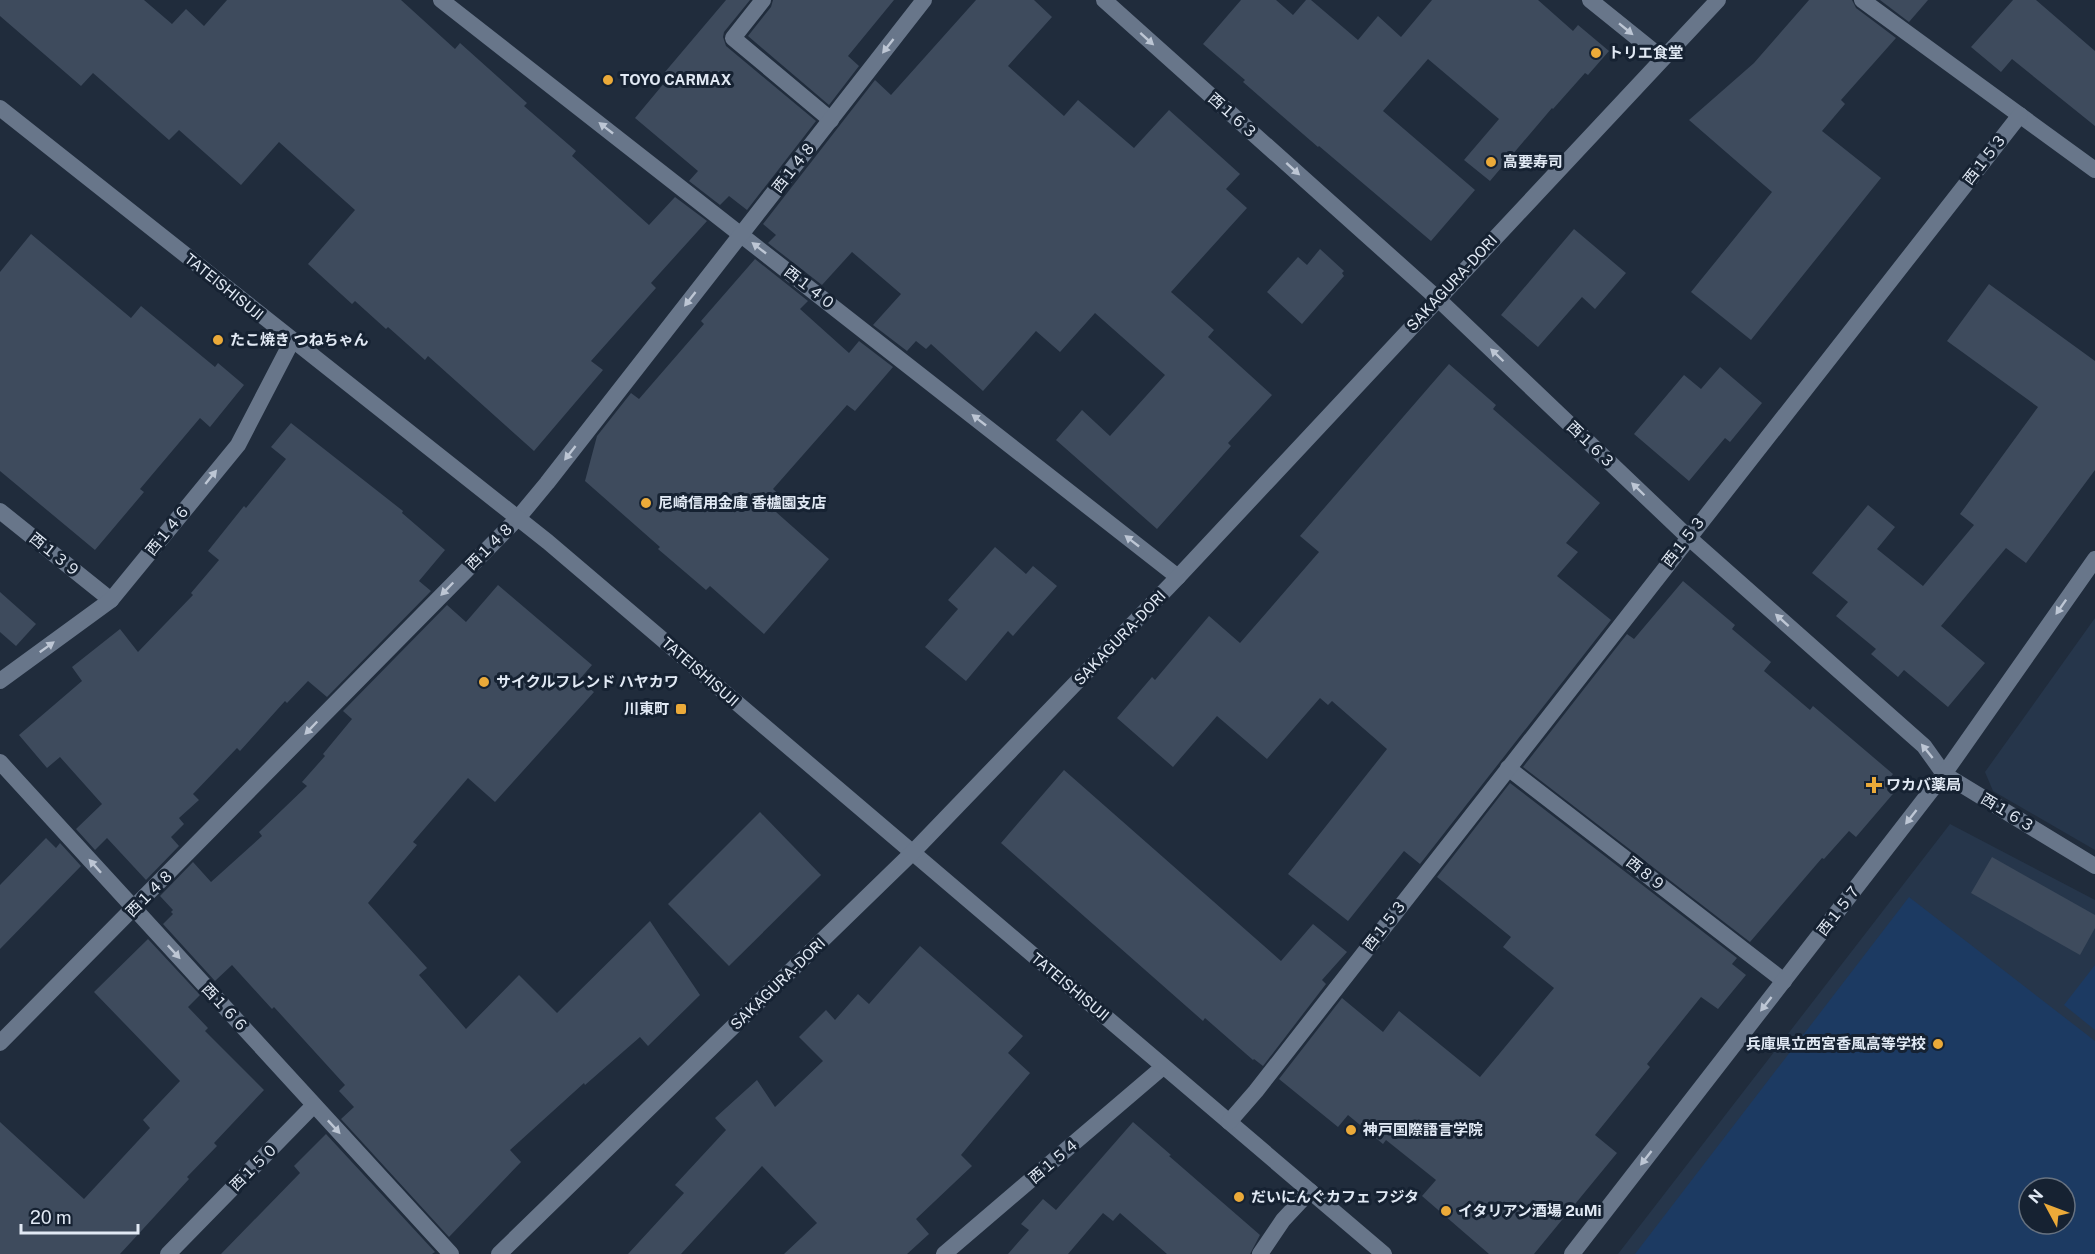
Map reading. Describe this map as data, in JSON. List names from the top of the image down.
{
  "streets": {
    "street": [
      "西１６３",
      "西１５３",
      "西１４８",
      "SAKAGURA-DORI",
      "TATEISHISUJI",
      "西１４０",
      "西１４６",
      "西１３９",
      "西８９",
      "西１５７",
      "西１６６",
      "西１５４",
      "西１５０"
    ]
  },
  "crossings": [
    ["西１６３", "西１５３"],
    ["西１６３", "SAKAGURA-DORI"],
    ["西１６３", "西１５７"],
    ["西１５３", "TATEISHISUJI"],
    ["西１５３", "西８９"],
    ["西１４８", "TATEISHISUJI"],
    ["西１４８", "西１４０"],
    ["西１４８", "西１６６"],
    ["SAKAGURA-DORI", "TATEISHISUJI"],
    ["SAKAGURA-DORI", "西１４０"],
    ["TATEISHISUJI", "西１４６"],
    ["TATEISHISUJI", "西１５４"],
    ["西１４６", "西１３９"],
    ["西８９", "西１５７"],
    ["西１６６", "西１５０"]
  ],
  "one_way": [
    "西１４８",
    "西１４０",
    "西１４６",
    "西１５７"
  ],
  "places": {
    "other": [
      "トリエ食堂",
      "TOYO CARMAX",
      "高要寿司",
      "たこ焼き つねちゃん",
      "尼崎信用金庫 香櫨園支店",
      "サイクルフレンド ハヤカワ",
      "兵庫県立西宮香風高等学校",
      "神戸国際語言学院",
      "だいにんぐカフェ フジタ",
      "イタリアン酒場 2uMi"
    ],
    "transit": ["川東町"],
    "health": ["ワカバ薬局"]
  },
  "scale_bar": "20 m",
  "north": "top left"
}
